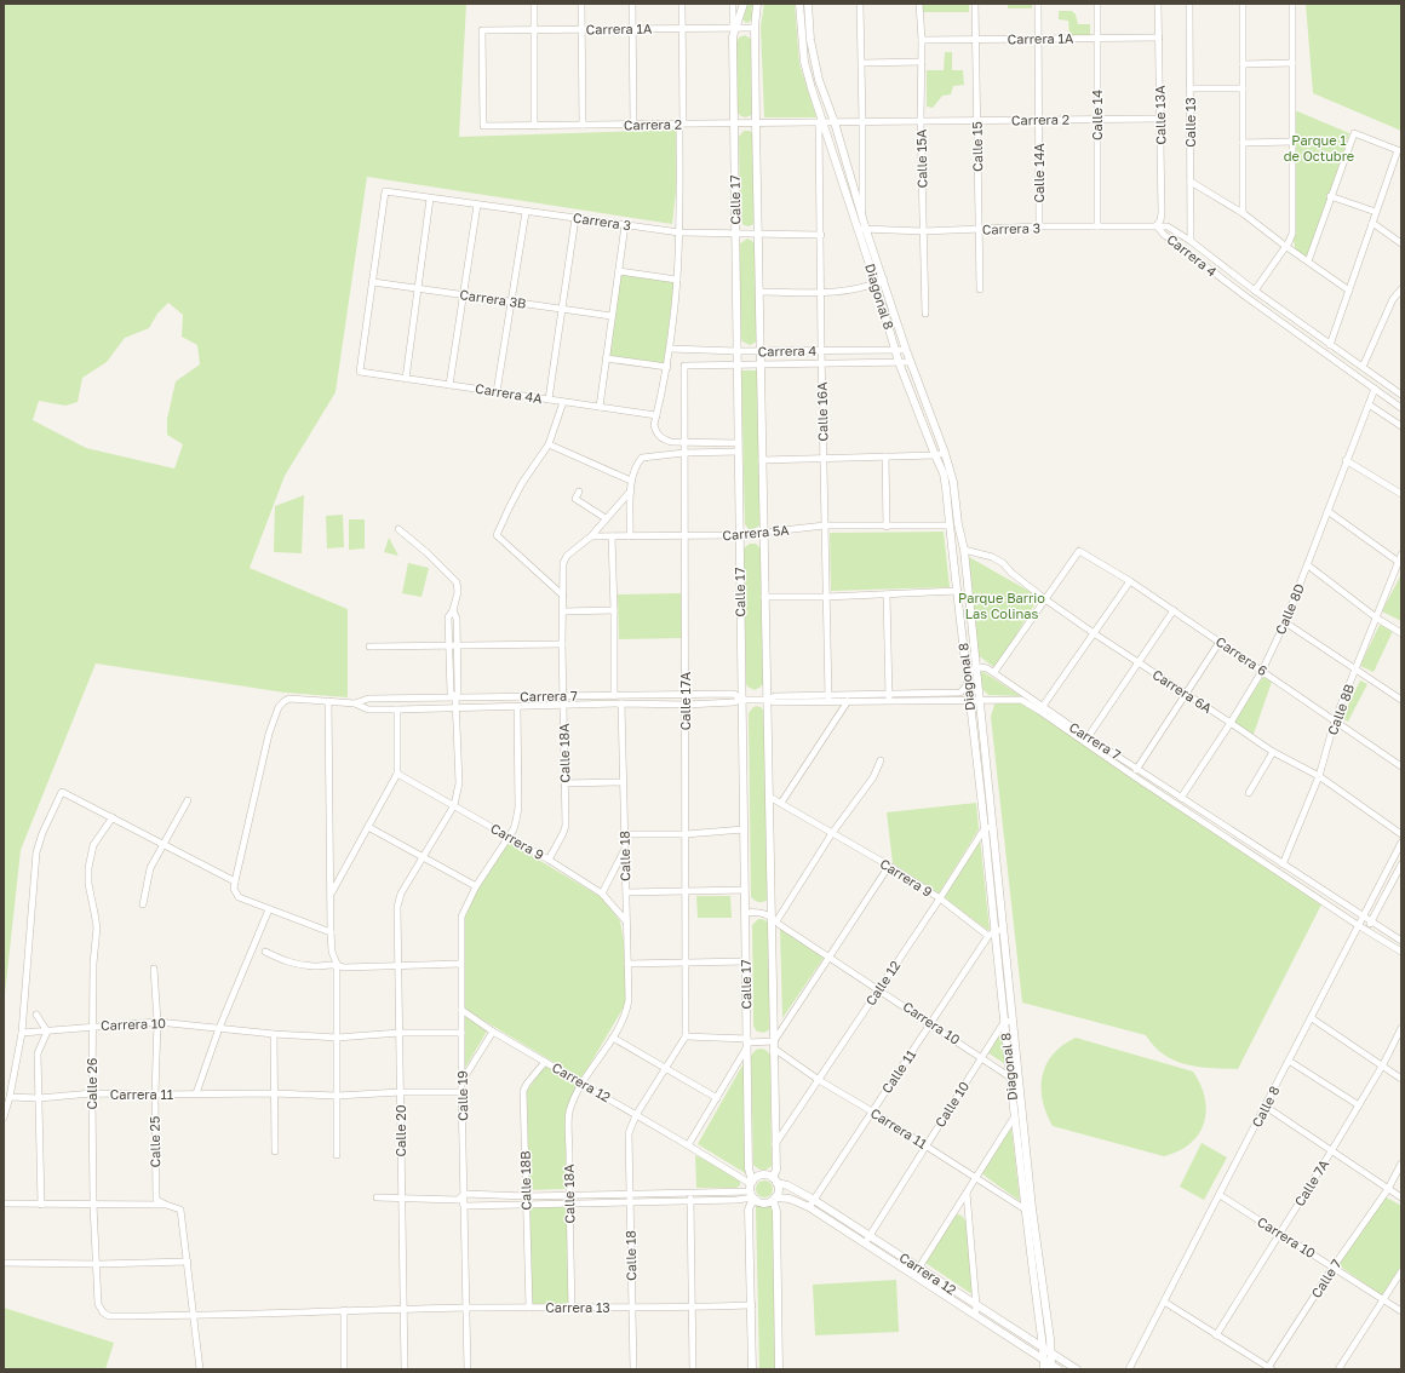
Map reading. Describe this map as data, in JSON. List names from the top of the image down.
{
  "streets": {
    "street": [
      "Carrera 1A",
      "Calle 14",
      "Calle 13A",
      "Carrera 2",
      "Calle 13",
      "Calle 15",
      "Calle 15A",
      "Calle 14A",
      "Calle 17",
      "Carrera 3",
      "Carrera 4",
      "Diagonal 8",
      "Carrera 3B",
      "Carrera 4A",
      "Calle 16A",
      "Carrera 5A",
      "Calle 8D",
      "Carrera 6",
      "Carrera 6A",
      "Carrera 7",
      "Calle 17A",
      "Calle 8B",
      "Calle 18A",
      "Carrera 9",
      "Calle 18",
      "Calle 12",
      "Carrera 10",
      "Calle 11",
      "Carrera 12",
      "Calle 26",
      "Carrera 11",
      "Calle 19",
      "Calle 10",
      "Calle 8",
      "Calle 20",
      "Calle 25",
      "Calle 18B",
      "Calle 7A",
      "Calle 7",
      "Carrera 13"
    ]
  },
  "crossings": [
    ["Carrera 1A", "Calle 14"],
    ["Carrera 1A", "Calle 13A"],
    ["Carrera 1A", "Carrera 2"],
    ["Carrera 1A", "Calle 15"],
    ["Carrera 1A", "Calle 15A"],
    ["Carrera 1A", "Calle 14A"],
    ["Carrera 1A", "Calle 17"],
    ["Calle 14", "Carrera 2"],
    ["Calle 14", "Carrera 3"],
    ["Calle 13A", "Carrera 2"],
    ["Calle 13A", "Carrera 3"],
    ["Calle 13A", "Carrera 4"],
    ["Carrera 2", "Calle 15"],
    ["Carrera 2", "Calle 15A"],
    ["Carrera 2", "Calle 14A"],
    ["Carrera 2", "Calle 17"],
    ["Carrera 2", "Diagonal 8"],
    ["Carrera 2", "Calle 16A"],
    ["Calle 13", "Carrera 4"],
    ["Calle 15", "Carrera 3"],
    ["Calle 15A", "Carrera 3"],
    ["Calle 14A", "Carrera 3"],
    ["Calle 17", "Carrera 3"],
    ["Calle 17", "Carrera 4"],
    ["Calle 17", "Carrera 5A"],
    ["Calle 17", "Carrera 7"],
    ["Calle 17", "Calle 17A"],
    ["Calle 17", "Carrera 9"],
    ["Calle 17", "Calle 12"],
    ["Calle 17", "Carrera 10"],
    ["Calle 17", "Carrera 12"],
    ["Calle 17", "Carrera 11"],
    ["Calle 17", "Carrera 13"],
    ["Carrera 3", "Carrera 4"],
    ["Carrera 3", "Diagonal 8"],
    ["Carrera 3", "Carrera 3B"],
    ["Carrera 3", "Carrera 4A"],
    ["Carrera 3", "Calle 16A"],
    ["Carrera 4", "Diagonal 8"],
    ["Carrera 4", "Calle 16A"],
    ["Carrera 4", "Calle 8D"],
    ["Diagonal 8", "Calle 16A"],
    ["Diagonal 8", "Carrera 5A"],
    ["Diagonal 8", "Carrera 6A"],
    ["Diagonal 8", "Carrera 7"],
    ["Diagonal 8", "Carrera 9"],
    ["Diagonal 8", "Calle 12"],
    ["Diagonal 8", "Carrera 10"],
    ["Diagonal 8", "Calle 11"],
    ["Diagonal 8", "Carrera 12"],
    ["Diagonal 8", "Carrera 11"],
    ["Diagonal 8", "Calle 10"],
    ["Carrera 3B", "Carrera 4A"],
    ["Calle 16A", "Carrera 5A"],
    ["Calle 16A", "Carrera 7"],
    ["Carrera 5A", "Calle 17A"],
    ["Carrera 5A", "Calle 18A"],
    ["Calle 8D", "Carrera 6"],
    ["Calle 8D", "Carrera 6A"],
    ["Calle 8D", "Carrera 7"],
    ["Carrera 6", "Carrera 6A"],
    ["Carrera 6", "Calle 8B"],
    ["Carrera 6A", "Calle 8B"],
    ["Carrera 7", "Calle 17A"],
    ["Carrera 7", "Calle 8B"],
    ["Carrera 7", "Calle 18A"],
    ["Carrera 7", "Calle 18"],
    ["Carrera 7", "Calle 8"],
    ["Calle 17A", "Calle 18"],
    ["Calle 18A", "Carrera 9"],
    ["Calle 18A", "Calle 18"],
    ["Calle 18A", "Carrera 12"],
    ["Calle 18A", "Carrera 13"],
    ["Carrera 9", "Calle 18"],
    ["Carrera 9", "Calle 12"],
    ["Carrera 9", "Calle 11"],
    ["Carrera 9", "Calle 19"],
    ["Calle 18", "Carrera 12"],
    ["Calle 18", "Carrera 13"],
    ["Calle 12", "Carrera 10"],
    ["Calle 12", "Carrera 11"],
    ["Carrera 10", "Calle 11"],
    ["Carrera 10", "Calle 26"],
    ["Carrera 10", "Calle 19"],
    ["Carrera 10", "Calle 10"],
    ["Carrera 10", "Calle 8"],
    ["Carrera 10", "Calle 20"],
    ["Carrera 10", "Calle 25"],
    ["Carrera 10", "Calle 7A"],
    ["Carrera 10", "Calle 7"],
    ["Calle 11", "Carrera 12"],
    ["Calle 11", "Carrera 11"],
    ["Carrera 12", "Calle 19"],
    ["Carrera 12", "Calle 10"],
    ["Carrera 12", "Calle 18B"],
    ["Calle 26", "Carrera 11"],
    ["Calle 26", "Carrera 13"],
    ["Carrera 11", "Calle 10"],
    ["Carrera 11", "Calle 20"],
    ["Carrera 11", "Calle 25"],
    ["Calle 19", "Carrera 13"],
    ["Calle 20", "Carrera 13"],
    ["Calle 18B", "Carrera 13"]
  ],
  "parks": ["Parque 1 de Octubre", "Parque Barrio Las Colinas"]
}
